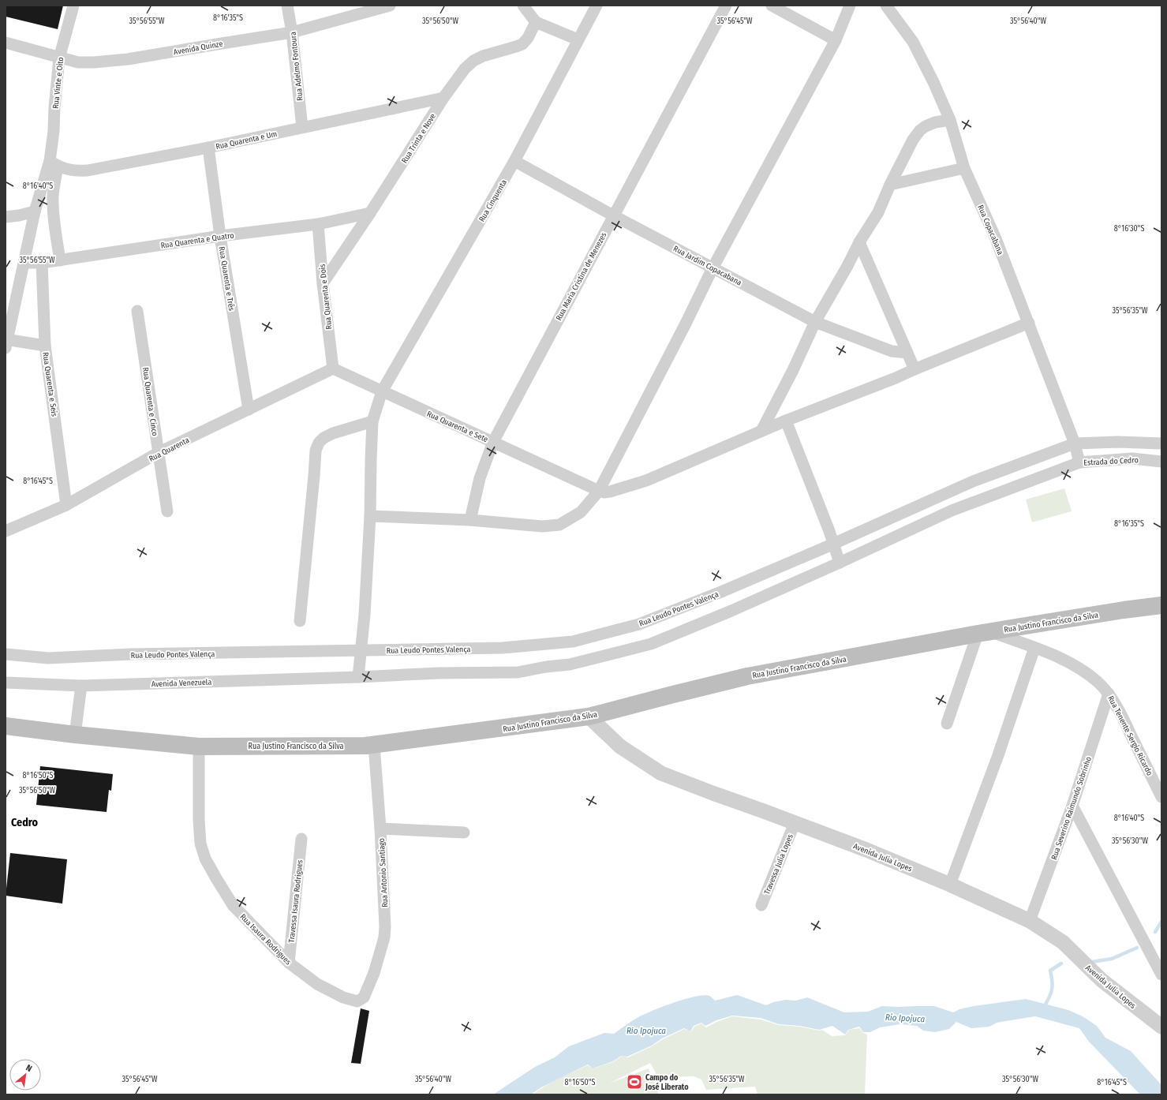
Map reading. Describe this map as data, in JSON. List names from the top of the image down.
{
  "streets": {
    "main road": ["Rua Justino Francisco da Silva"],
    "street": [
      "Avenida Quinze",
      "Rua Adelmo Fontoura",
      "Rua Vinte e Oito",
      "Rua Trinta e Nove",
      "Rua Quarenta e Um",
      "Rua Cinquenta",
      "Rua Copacabana",
      "Rua Quarenta e Quatro",
      "Rua Jardim Copacabana",
      "Rua Maria Cristina de Menezes",
      "Rua Quarenta e Três",
      "Rua Quarenta e Dois",
      "Rua Quarenta e Seis",
      "Rua Quarenta e Cinco",
      "Rua Quarenta e Sete",
      "Rua Quarenta",
      "Estrada do Cedro",
      "Rua Leudo Pontes Valença",
      "Avenida Venezuela",
      "Rua Tenente Sergio Ricardo",
      "Rua Severino Raimundo Sobrinho",
      "Avenida Julia Lopes",
      "Travessa Julia Lopes",
      "Rua Antonio Santiago",
      "Travessa Isaura Rodrigues",
      "Rua Isaura Rodrigues"
    ]
  },
  "crossings": [
    ["Avenida Quinze", "Rua Adelmo Fontoura"],
    ["Avenida Quinze", "Rua Vinte e Oito"],
    ["Rua Adelmo Fontoura", "Rua Quarenta e Um"],
    ["Rua Vinte e Oito", "Rua Quarenta e Um"],
    ["Rua Trinta e Nove", "Rua Quarenta e Um"],
    ["Rua Trinta e Nove", "Rua Quarenta e Quatro"],
    ["Rua Trinta e Nove", "Rua Quarenta e Dois"],
    ["Rua Quarenta e Um", "Rua Quarenta e Três"],
    ["Rua Cinquenta", "Rua Jardim Copacabana"],
    ["Rua Cinquenta", "Rua Quarenta e Sete"],
    ["Rua Cinquenta", "Rua Leudo Pontes Valença"],
    ["Rua Cinquenta", "Avenida Venezuela"],
    ["Rua Copacabana", "Estrada do Cedro"],
    ["Rua Copacabana", "Rua Leudo Pontes Valença"],
    ["Rua Quarenta e Quatro", "Rua Quarenta e Três"],
    ["Rua Quarenta e Quatro", "Rua Quarenta e Dois"],
    ["Rua Quarenta e Quatro", "Rua Quarenta e Seis"],
    ["Rua Jardim Copacabana", "Rua Maria Cristina de Menezes"],
    ["Rua Maria Cristina de Menezes", "Rua Quarenta e Sete"],
    ["Rua Quarenta e Três", "Rua Quarenta"],
    ["Rua Quarenta e Dois", "Rua Quarenta e Sete"],
    ["Rua Quarenta e Dois", "Rua Quarenta"],
    ["Rua Quarenta e Seis", "Rua Quarenta"],
    ["Rua Quarenta e Cinco", "Rua Quarenta"],
    ["Rua Quarenta e Sete", "Rua Quarenta"],
    ["Rua Justino Francisco da Silva", "Rua Tenente Sergio Ricardo"],
    ["Rua Justino Francisco da Silva", "Avenida Julia Lopes"],
    ["Rua Justino Francisco da Silva", "Rua Antonio Santiago"],
    ["Rua Justino Francisco da Silva", "Rua Isaura Rodrigues"],
    ["Rua Tenente Sergio Ricardo", "Rua Severino Raimundo Sobrinho"],
    ["Rua Severino Raimundo Sobrinho", "Avenida Julia Lopes"],
    ["Avenida Julia Lopes", "Travessa Julia Lopes"],
    ["Rua Antonio Santiago", "Rua Isaura Rodrigues"],
    ["Travessa Isaura Rodrigues", "Rua Isaura Rodrigues"]
  ],
  "districts": ["Cedro"],
  "water": ["Rio Ipojuca"],
  "places": {
    "sports": ["Campo do José Liberato"]
  },
  "north": "top right",
  "coordinates": [
    "8°16'35\"S",
    "35°56'55\"W",
    "35°56'50\"W",
    "35°56'45\"W",
    "35°56'40\"W",
    "8°16'40\"S",
    "8°16'30\"S",
    "35°56'35\"W",
    "8°16'45\"S",
    "8°16'50\"S",
    "35°56'30\"W"
  ]
}
